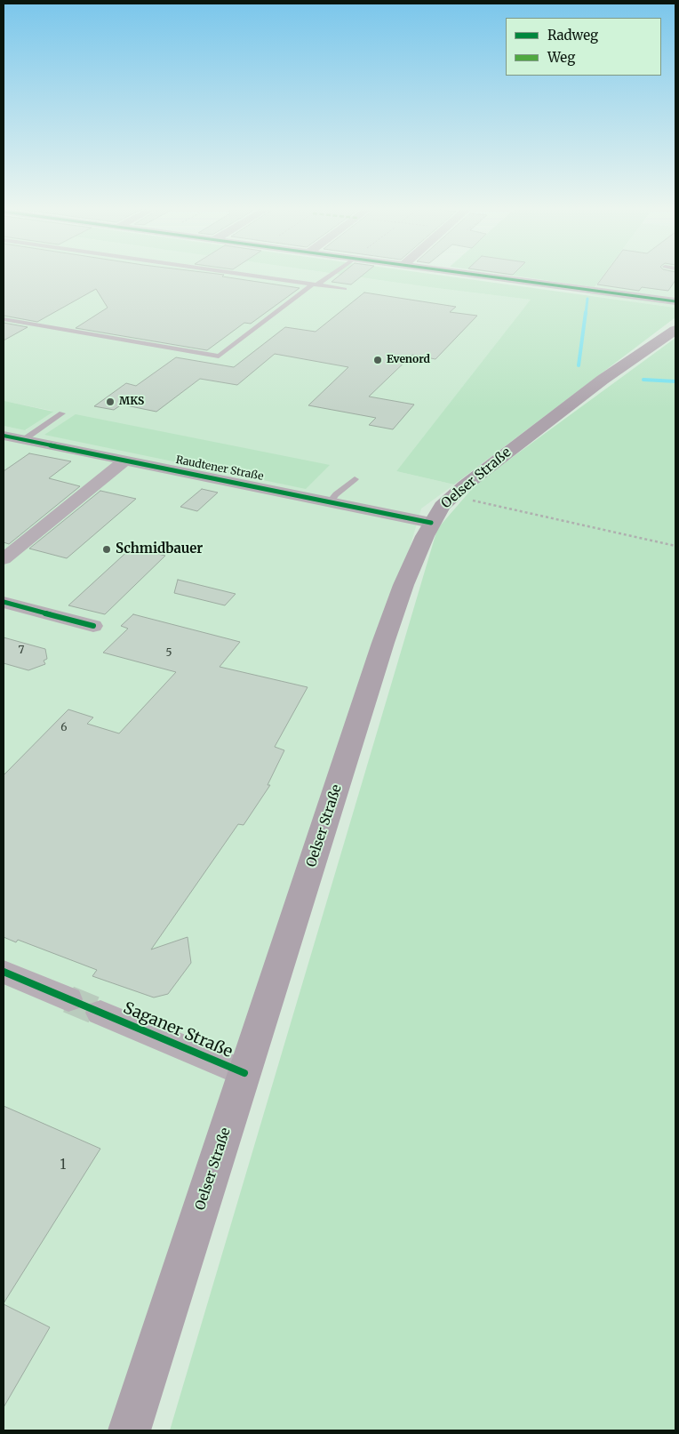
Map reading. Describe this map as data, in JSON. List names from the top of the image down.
{
  "streets": {
    "main road": ["Oelser Straße"],
    "street": ["Raudtener Straße", "Saganer Straße"]
  },
  "crossings": [
    ["Raudtener Straße", "Oelser Straße"],
    ["Oelser Straße", "Saganer Straße"]
  ],
  "places": ["Evenord", "MKS", "Schmidbauer"],
  "house_numbers": [
    "7",
    "5",
    "6",
    "1"
  ],
  "legend": ["Radweg", "Weg"]
}
